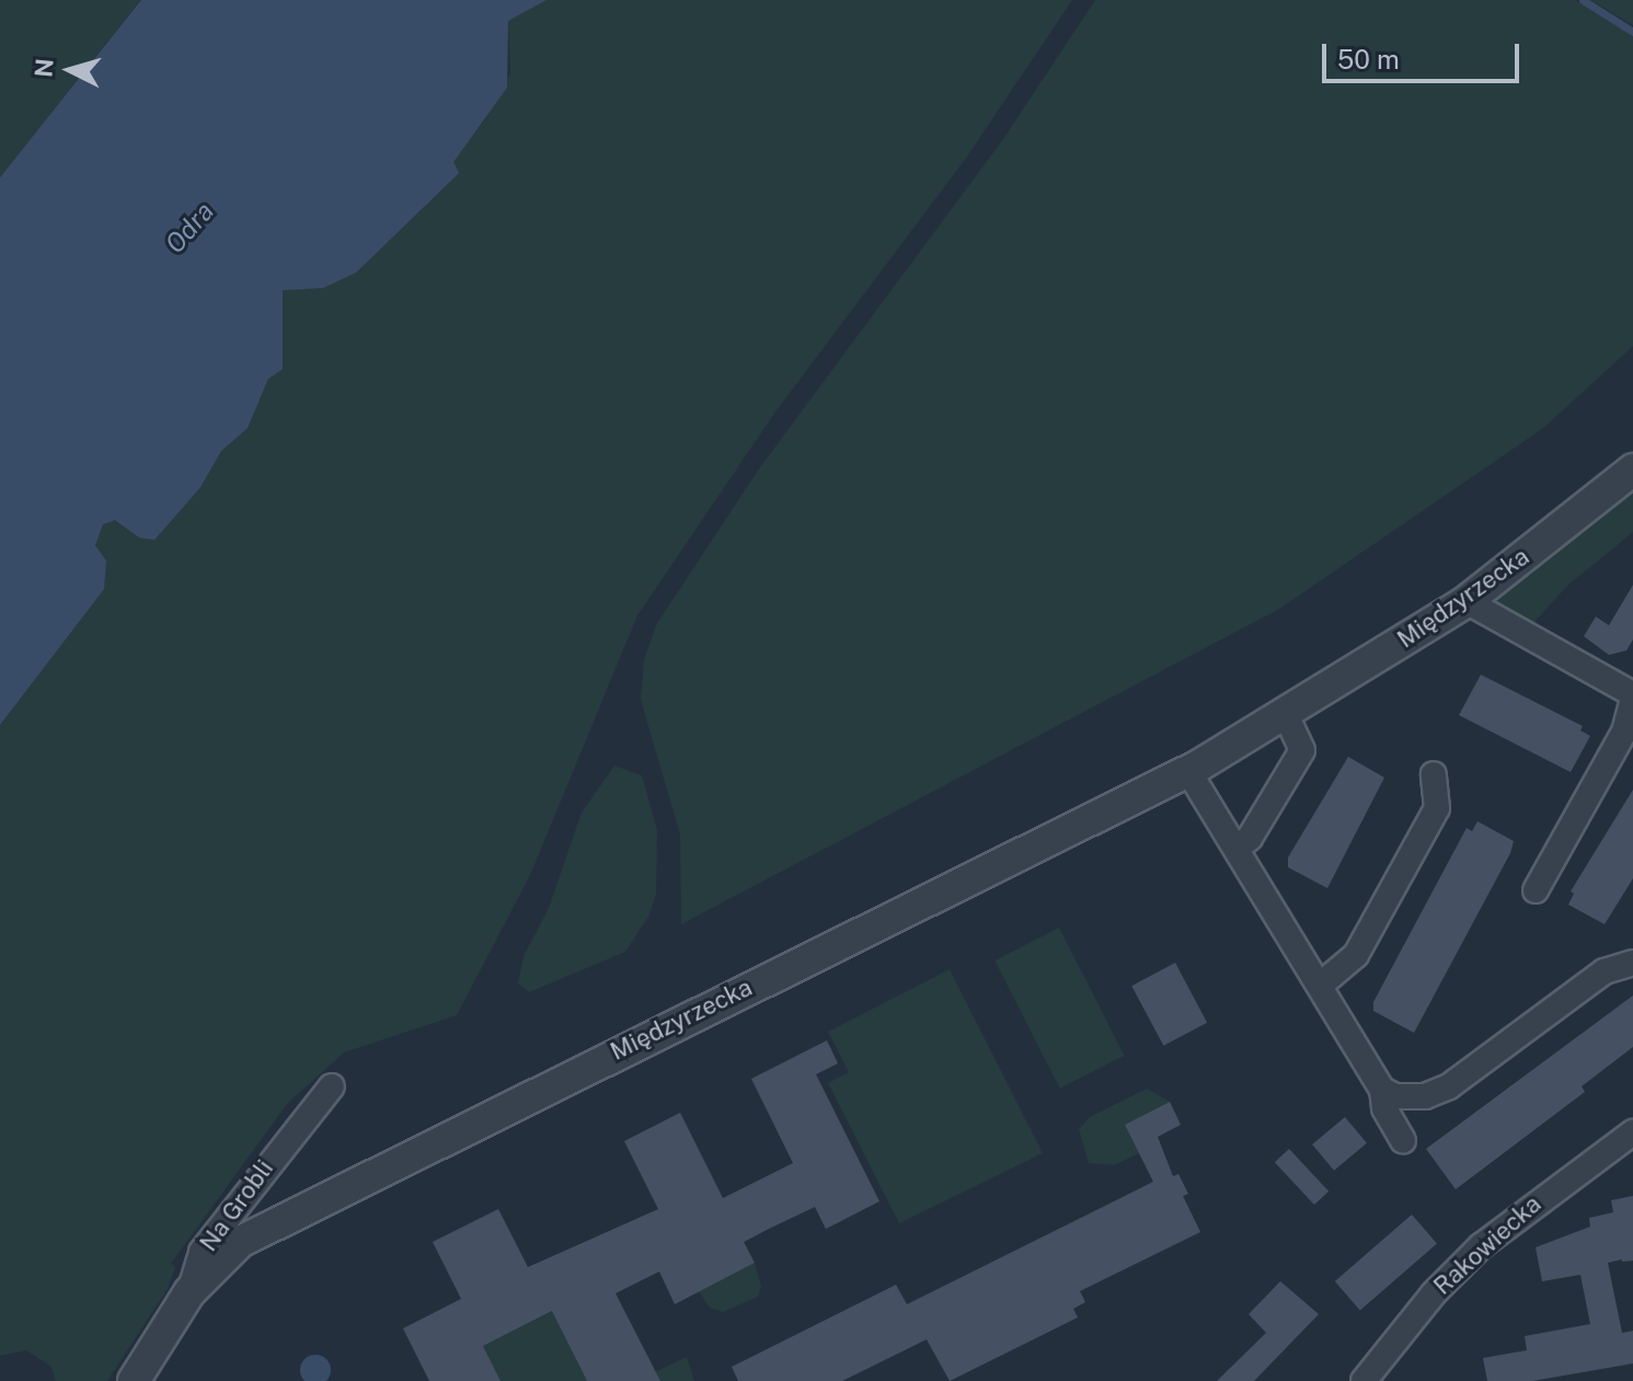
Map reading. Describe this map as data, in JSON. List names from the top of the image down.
{
  "streets": {
    "street": ["Międzyrzecka", "Na Grobli", "Rakowiecka"]
  },
  "crossings": [
    ["Międzyrzecka", "Na Grobli"]
  ],
  "water": ["Odra"],
  "scale_bar": "50 m",
  "north": "left"
}
